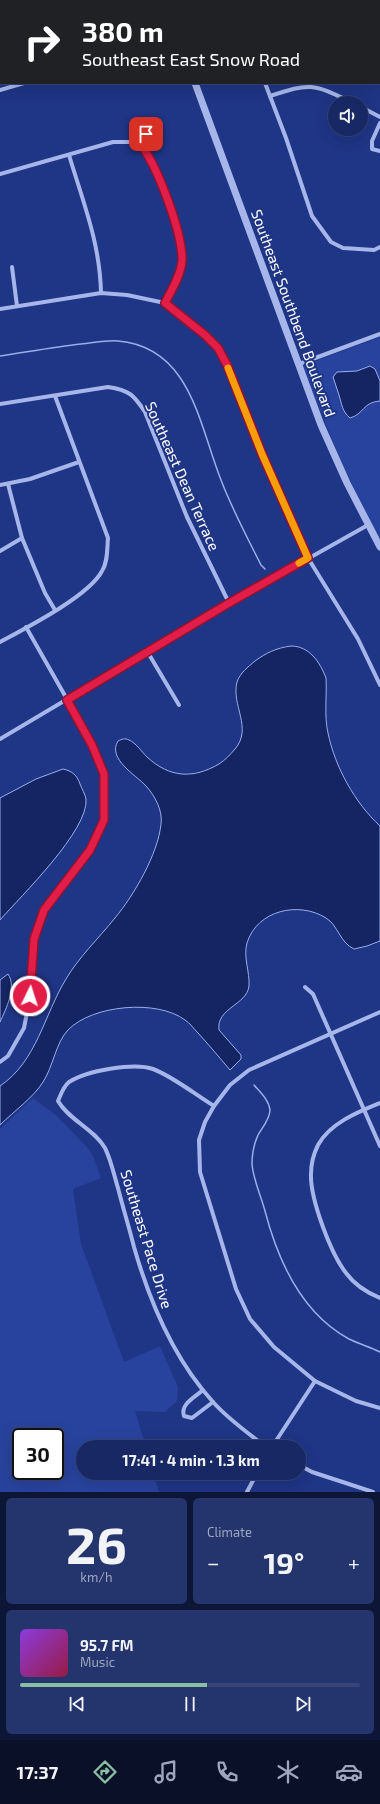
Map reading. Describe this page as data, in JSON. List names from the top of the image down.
{
  "streets": {
    "street": ["Southeast Southbend Boulevard", "Southeast Dean Terrace", "Southeast Pace Drive"]
  },
  "page": {
    "turn": ["380 m", "Southeast East Snow Road"],
    "limit": "30",
    "trip": "17:41 · 4 min · 1.3 km",
    "tile": [
      ["26", "km/h"],
      "Climate"
    ],
    "heat": ["−", "19°", "+"],
    "song": ["95.7 FM", "Music"],
    "tabs": "17:37"
  }
}
